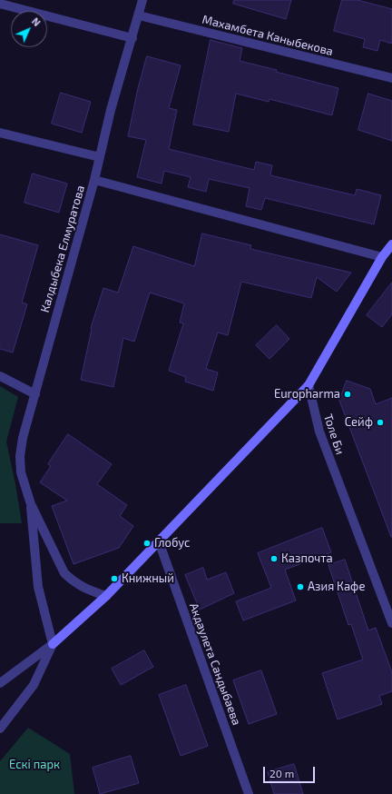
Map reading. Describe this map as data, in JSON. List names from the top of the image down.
{
  "streets": {
    "street": [
      "Махамбета Каныбекова",
      "Калдыбека Елмуратова",
      "Толе Би",
      "Акдаулета Сандыбаева"
    ]
  },
  "crossings": [
    ["Махамбета Каныбекова", "Калдыбека Елмуратова"]
  ],
  "parks": ["Ескі парк"],
  "places": [
    "Europharma",
    "Сейф",
    "Глобус",
    "Казпочта",
    "Книжный",
    "Азия Кафе"
  ],
  "scale_bar": "20 m",
  "north": "top right"
}
